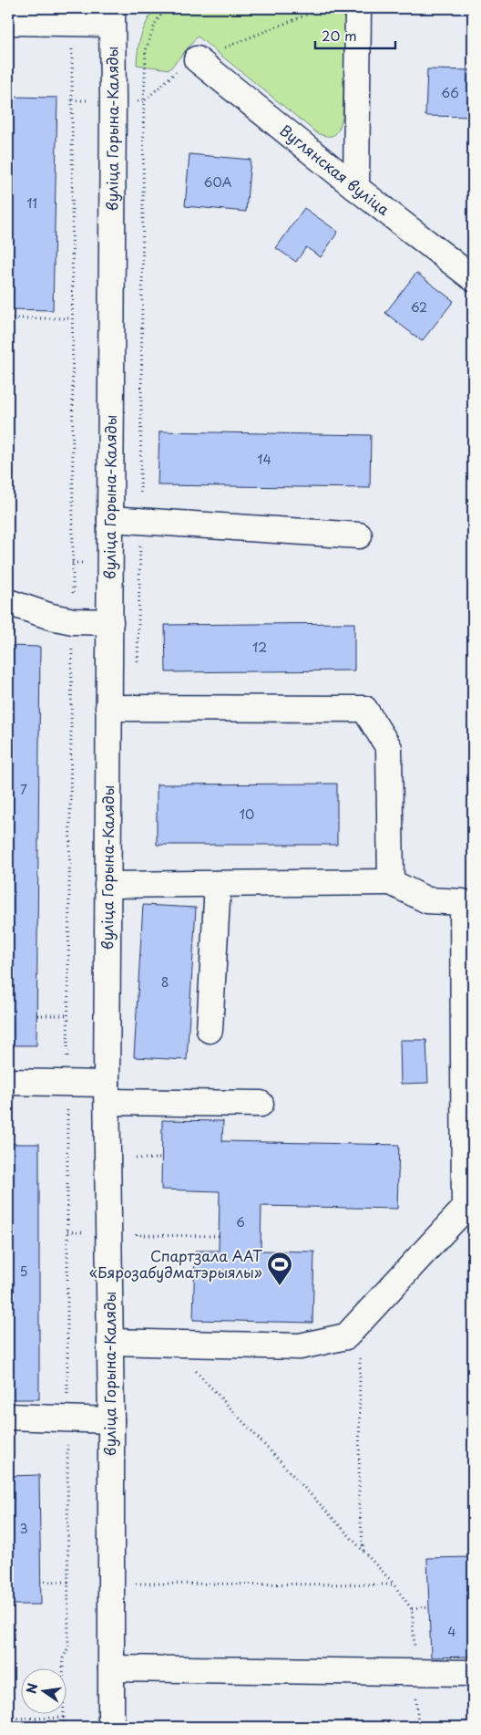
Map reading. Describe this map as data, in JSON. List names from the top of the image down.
{
  "streets": {
    "street": ["вуліца Горына-Каляды", "Вуглянская вуліца"]
  },
  "places": {
    "sports": ["Спартзала ААТ «Бярозабудматэрыялы»"]
  },
  "house_numbers": [
    "66",
    "60А",
    "11",
    "62",
    "14",
    "12",
    "7",
    "10",
    "8",
    "6",
    "5",
    "3",
    "4"
  ],
  "scale_bar": "20 m",
  "north": "left"
}
